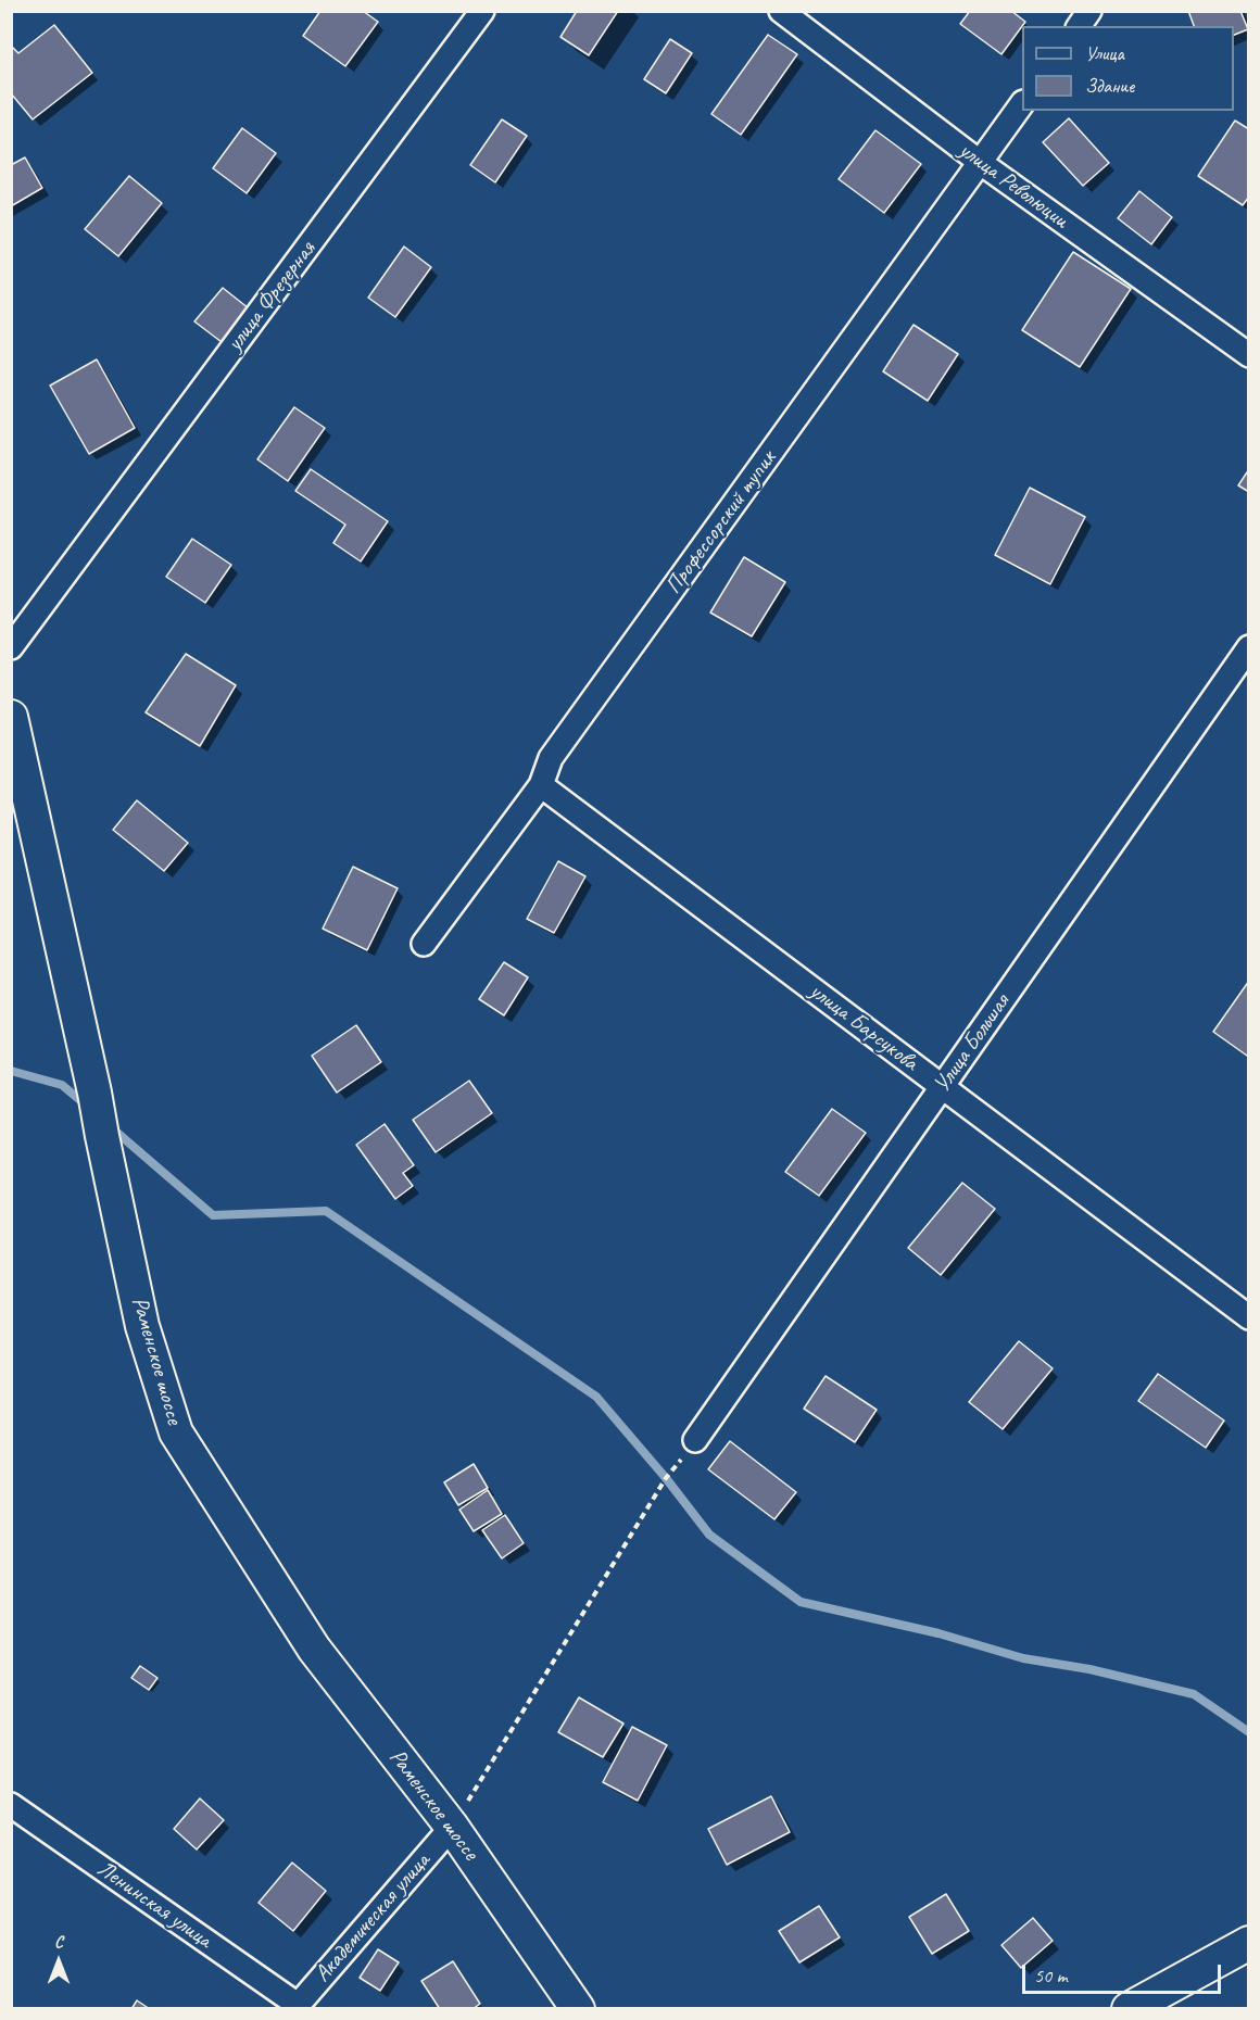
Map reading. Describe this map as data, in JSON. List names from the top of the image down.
{
  "streets": {
    "main road": ["Раменское шоссе"],
    "street": [
      "улица Революции",
      "улица Фрезерная",
      "Профессорский тупик",
      "улица Барсукова",
      "Улица Большая",
      "Ленинская улица",
      "Академическая улица"
    ]
  },
  "crossings": [
    ["улица Революции", "Профессорский тупик"],
    ["Профессорский тупик", "улица Барсукова"],
    ["улица Барсукова", "Улица Большая"],
    ["Раменское шоссе", "Академическая улица"],
    ["Ленинская улица", "Академическая улица"]
  ],
  "legend": ["Улица", "Здание"],
  "scale_bar": "50 m",
  "north": "top"
}
